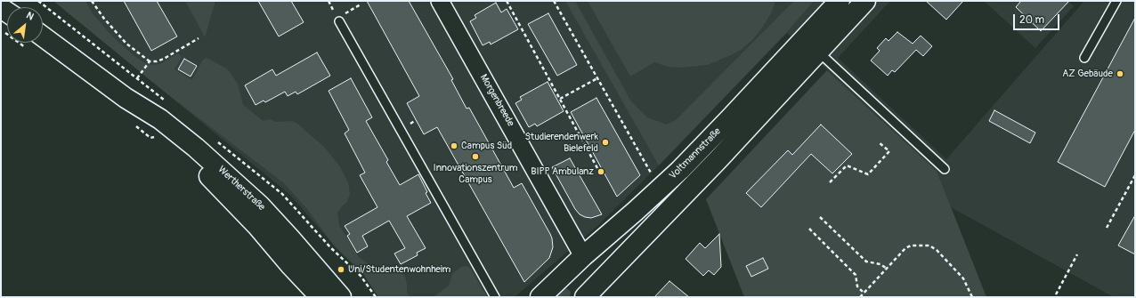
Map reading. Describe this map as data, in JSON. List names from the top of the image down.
{
  "streets": {
    "street": ["Morgenbreede", "Voltmannstraße", "Wertherstraße"]
  },
  "crossings": [
    ["Morgenbreede", "Voltmannstraße"]
  ],
  "places": [
    "AZ Gebäude",
    "Studierendenwerk Bielefeld",
    "Campus Süd",
    "Innovationszentrum Campus",
    "BIPP Ambulanz",
    "Uni/Studentenwohnheim"
  ],
  "scale_bar": "20 m",
  "north": "top right"
}
